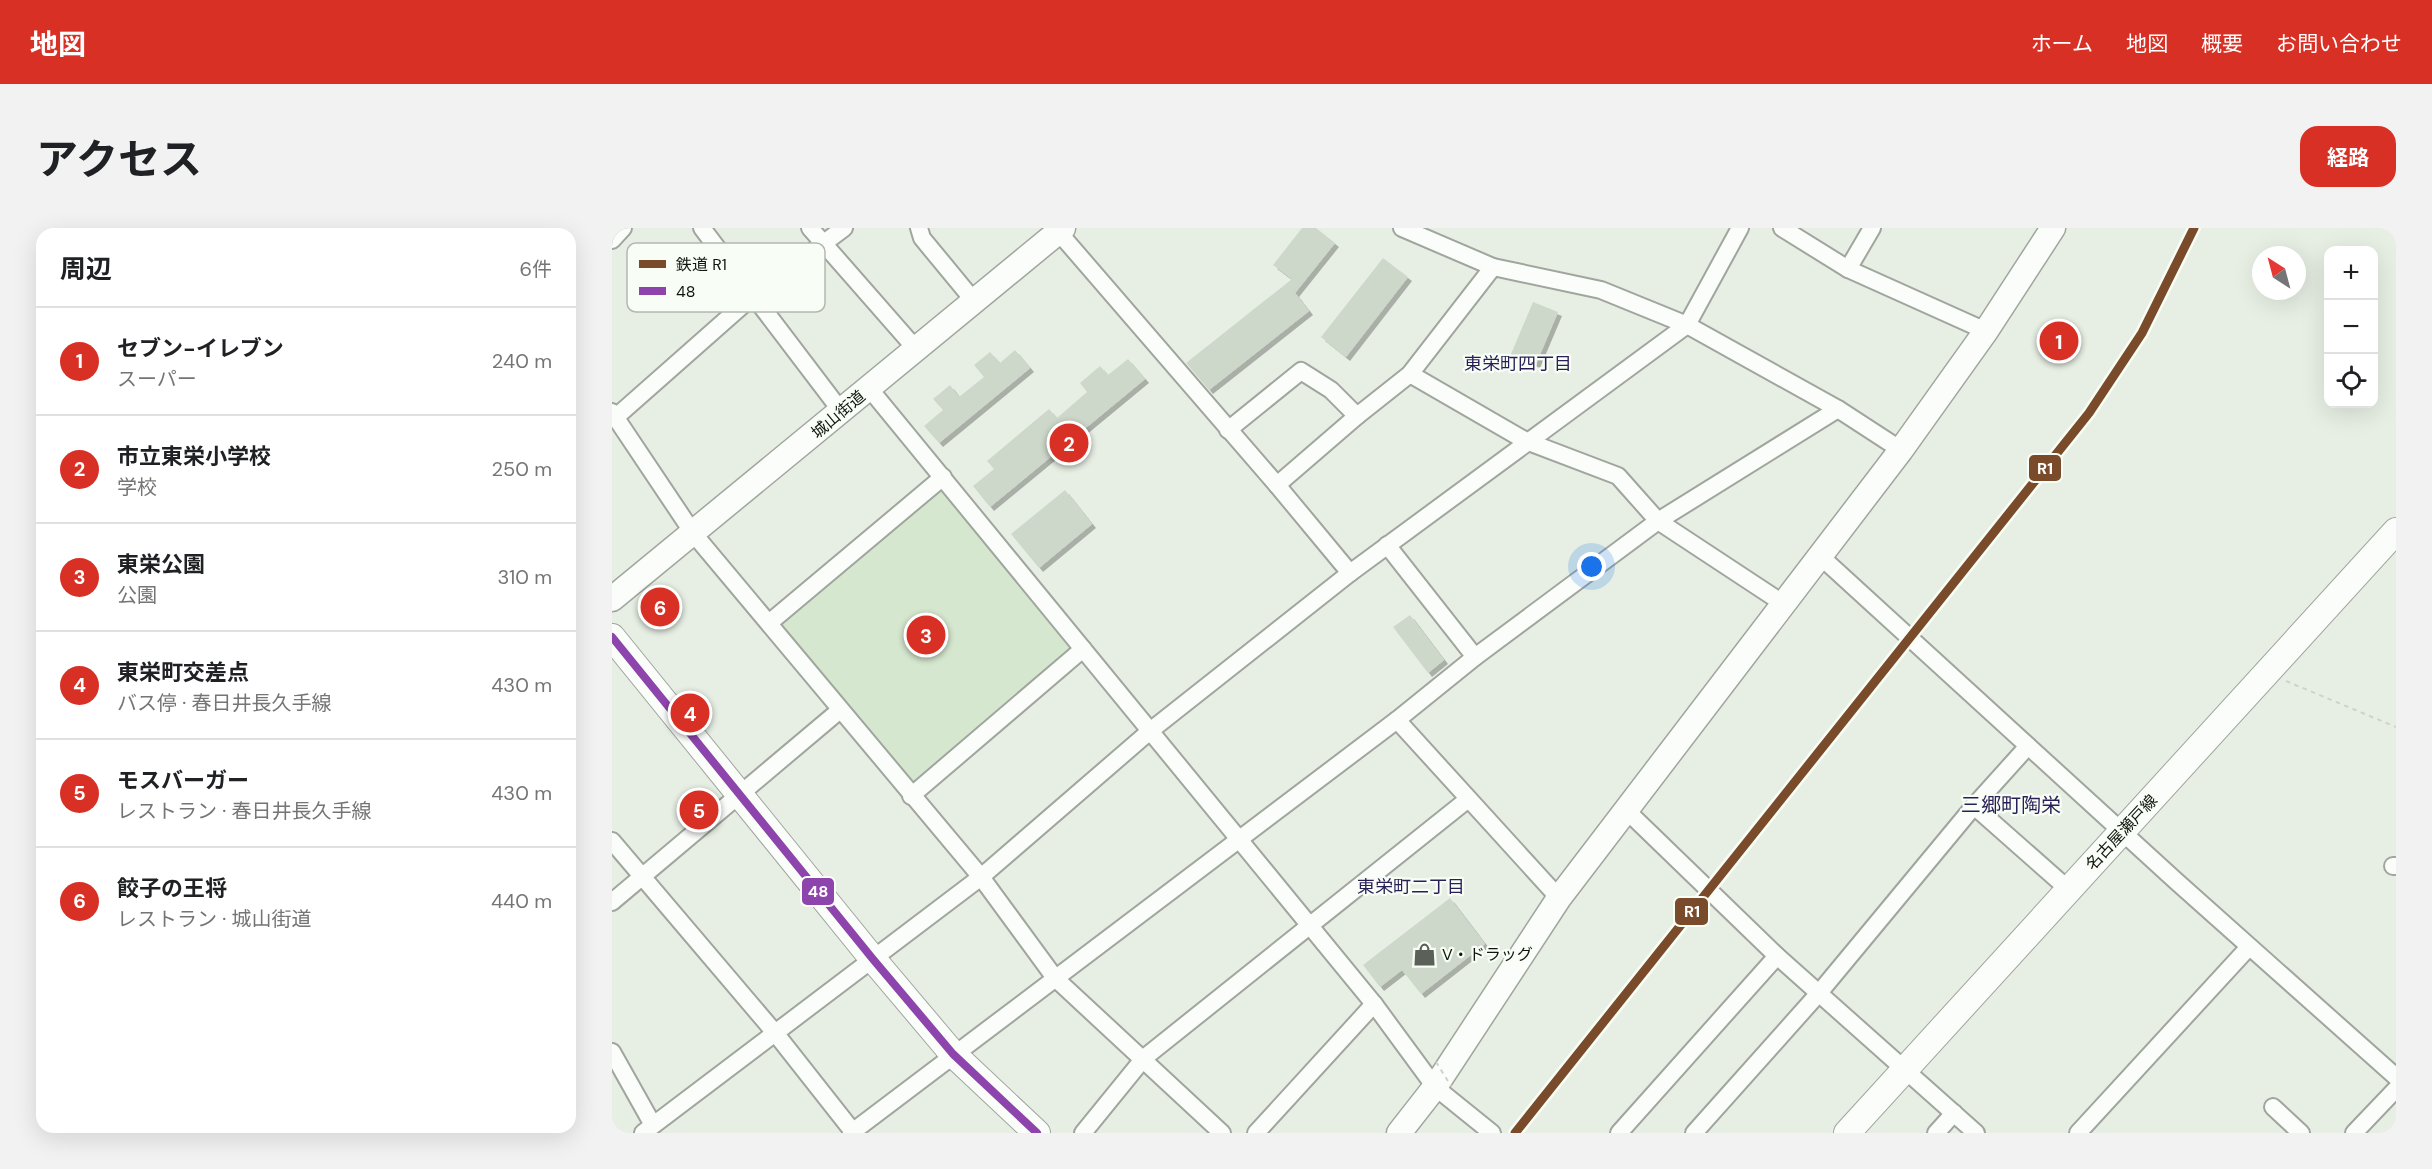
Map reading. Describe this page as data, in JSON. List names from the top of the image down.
{
  "streets": {
    "main road": ["名古屋瀬戸線"],
    "street": ["城山街道"]
  },
  "districts": ["東栄町四丁目", "三郷町陶栄", "東栄町二丁目"],
  "places": {
    "shop": ["V・ドラッグ"]
  },
  "lines": ["rail line R1", "transit line 48"],
  "legend": ["鉄道 R1", "48"],
  "north": "top left",
  "page": {
    "header": "地図",
    "nav": [
      "ホーム",
      "地図",
      "概要",
      "お問い合わせ"
    ],
    "title": "アクセス",
    "buttons": "経路",
    "heading": ["周辺", "6件"],
    "map_buttons": ["+", "−"],
    "list": [
      {
        "mark": "1",
        "name": "セブン-イレブン",
        "note": "スーパー",
        "value": "240 m"
      },
      {
        "mark": "2",
        "name": "市立東栄小学校",
        "note": "学校",
        "value": "250 m"
      },
      {
        "mark": "3",
        "name": "東栄公園",
        "note": "公園",
        "value": "310 m"
      },
      {
        "mark": "4",
        "name": "東栄町交差点",
        "note": "バス停 · 春日井長久手線",
        "value": "430 m"
      },
      {
        "mark": "5",
        "name": "モスバーガー",
        "note": "レストラン · 春日井長久手線",
        "value": "430 m"
      },
      {
        "mark": "6",
        "name": "餃子の王将",
        "note": "レストラン · 城山街道",
        "value": "440 m"
      }
    ],
    "pins": [
      "1",
      "2",
      "6",
      "3",
      "4",
      "5"
    ]
  }
}
